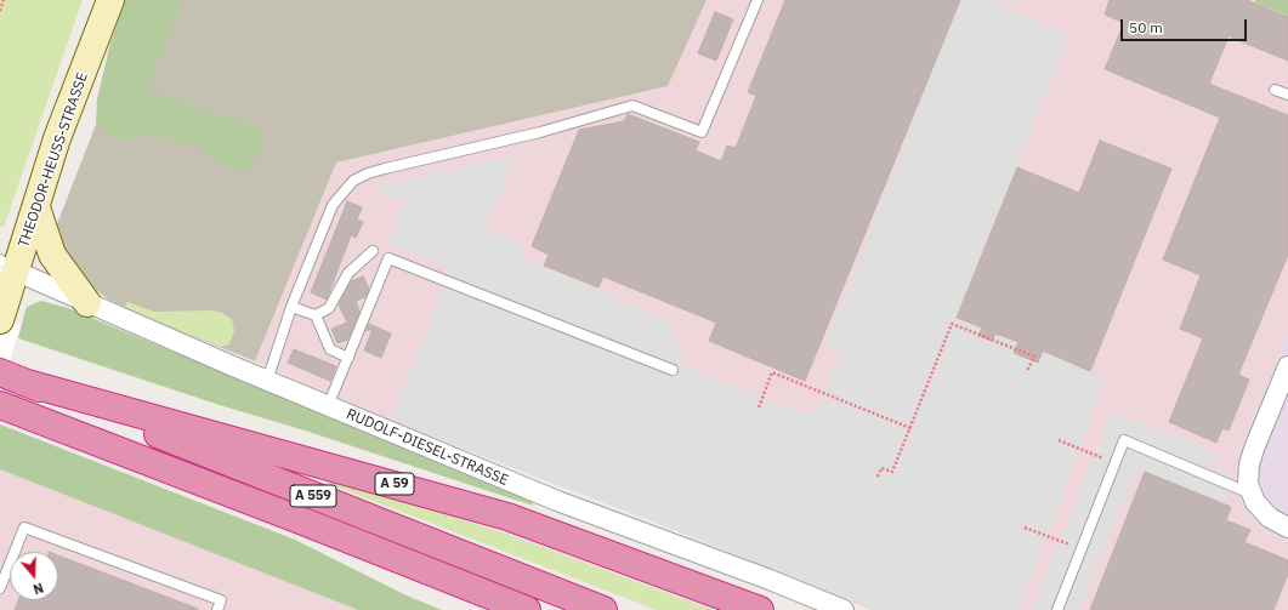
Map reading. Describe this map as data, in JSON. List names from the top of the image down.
{
  "streets": {
    "highway": ["A 59", "A 559"],
    "main road": ["THEODOR-HEUSS-STRASSE"],
    "street": ["RUDOLF-DIESEL-STRASSE"]
  },
  "crossings": [
    ["THEODOR-HEUSS-STRASSE", "RUDOLF-DIESEL-STRASSE"],
    ["A 59", "A 559"]
  ],
  "scale_bar": "50 m",
  "north": "bottom"
}
